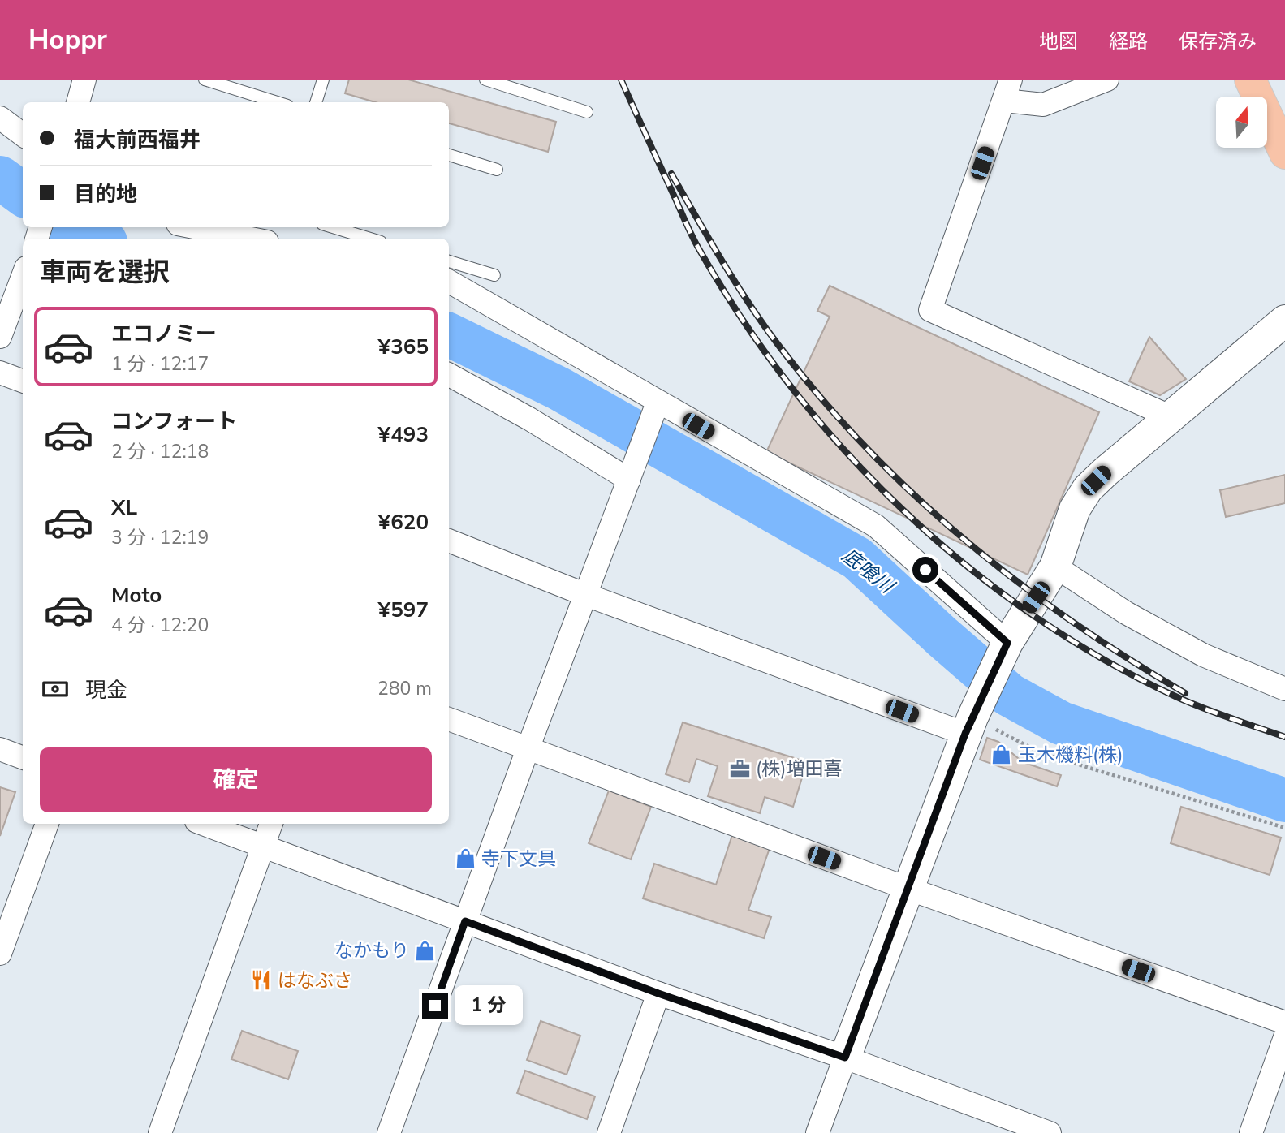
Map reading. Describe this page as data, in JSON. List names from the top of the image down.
{
  "water": ["底喰川"],
  "places": {
    "shop": ["玉木機料(株)", "寺下文具", "なかもり"],
    "office": ["(株)増田喜"],
    "restaurant": ["はなぶさ"]
  },
  "north": "top",
  "page": {
    "header": "Hoppr",
    "nav": ["地図", "経路", "保存済み"],
    "banner": ["福大前西福井", "目的地"],
    "heading": "車両を選択",
    "list": [
      {
        "name": "エコノミー",
        "note": "1 分 · 12:17",
        "value": "¥365"
      },
      {
        "name": "コンフォート",
        "note": "2 分 · 12:18",
        "value": "¥493"
      },
      {
        "name": "XL",
        "note": "3 分 · 12:19",
        "value": "¥620"
      },
      {
        "name": "Moto",
        "note": "4 分 · 12:20",
        "value": "¥597"
      }
    ],
    "pay": ["現金", "280 m"],
    "buttons": "確定",
    "bubble": "1 分"
  }
}
